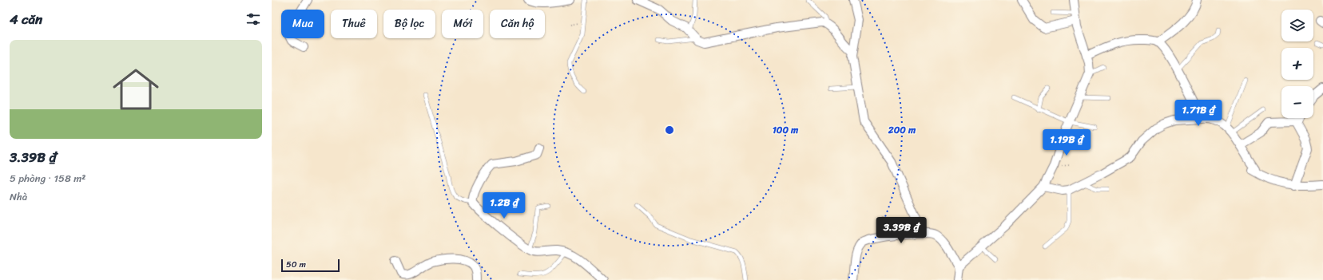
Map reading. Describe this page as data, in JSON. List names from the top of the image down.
{
  "scale_bar": "50 m",
  "page": {
    "heading": "4 căn",
    "map_buttons": ["+", "−"],
    "chip": [
      "Mua",
      "Thuê",
      "Bộ lọc",
      "Mới",
      "Căn hộ"
    ],
    "list": [
      {
        "name": "3.39B ₫",
        "note": "5 phòng · 158 m² · Nhà"
      }
    ],
    "price": [
      "1.71B ₫",
      "1.19B ₫",
      "1.2B ₫",
      "3.39B ₫"
    ],
    "scale": "50 m"
  },
  "rings": ["100 m", "200 m"]
}
